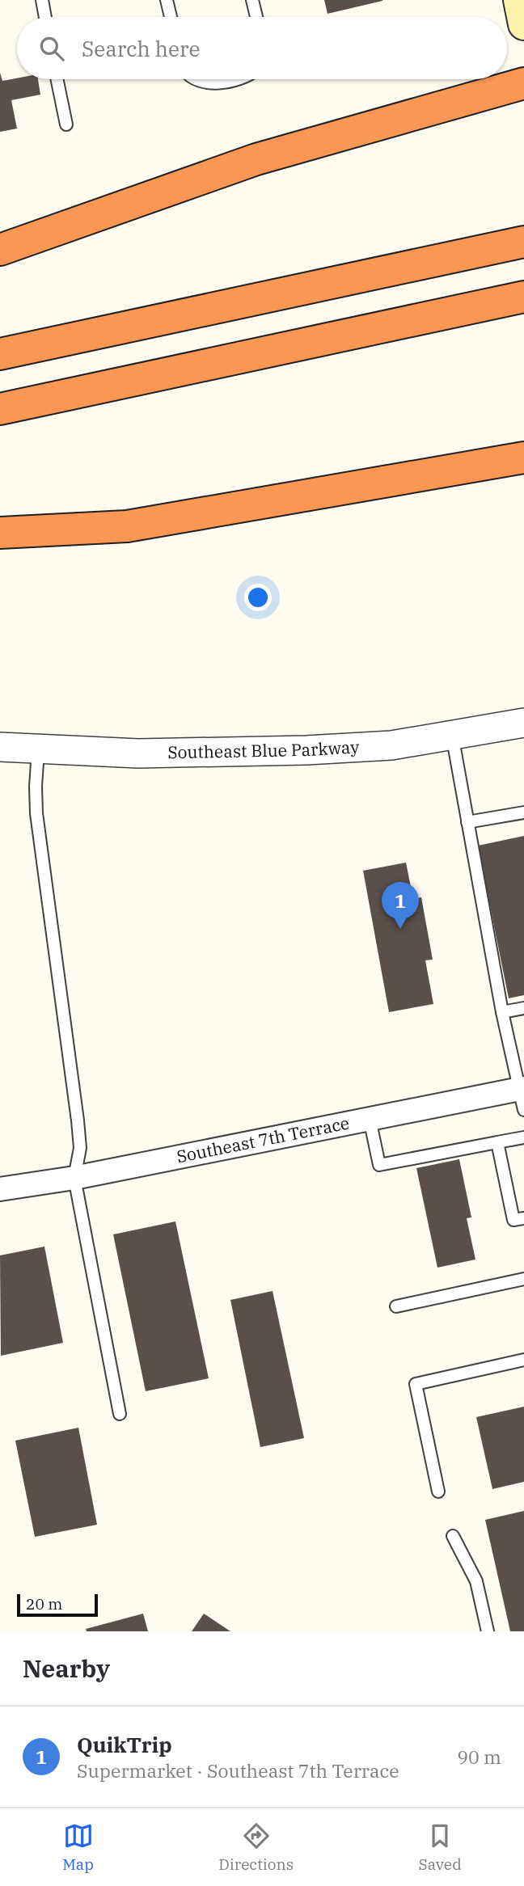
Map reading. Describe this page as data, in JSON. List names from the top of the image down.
{
  "streets": {
    "street": ["Southeast Blue Parkway", "Southeast 7th Terrace"]
  },
  "scale_bar": "20 m",
  "page": {
    "search": "Search here",
    "pins": "1",
    "scale": "20 m",
    "heading": "Nearby",
    "list": [
      {
        "mark": "1",
        "name": "QuikTrip",
        "note": "Supermarket · Southeast 7th Terrace",
        "value": "90 m"
      }
    ],
    "nav": ["Map", "Directions", "Saved"]
  }
}
